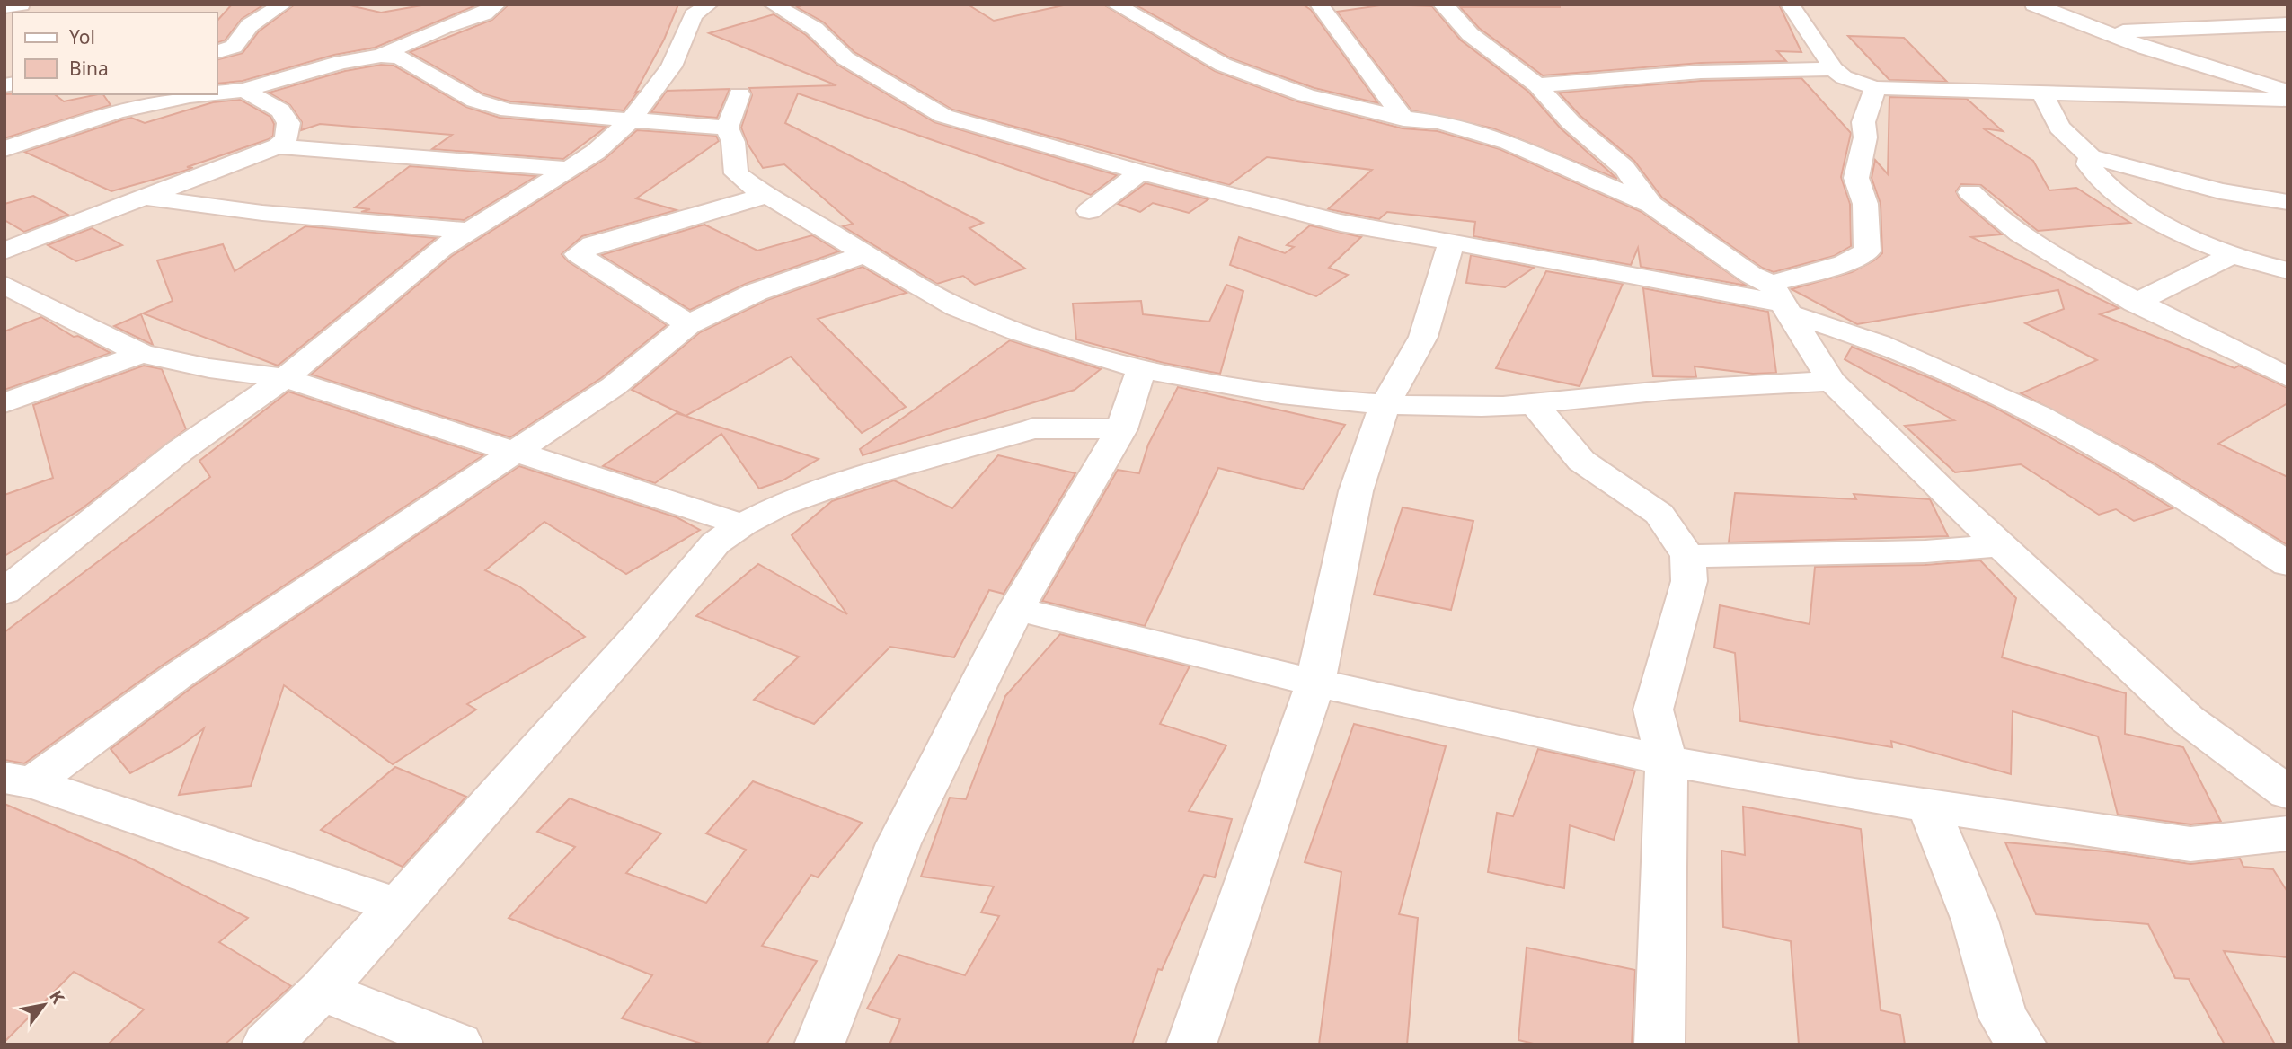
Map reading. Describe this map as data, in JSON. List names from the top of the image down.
{
  "legend": ["Yol", "Bina"],
  "north": "top right"
}
